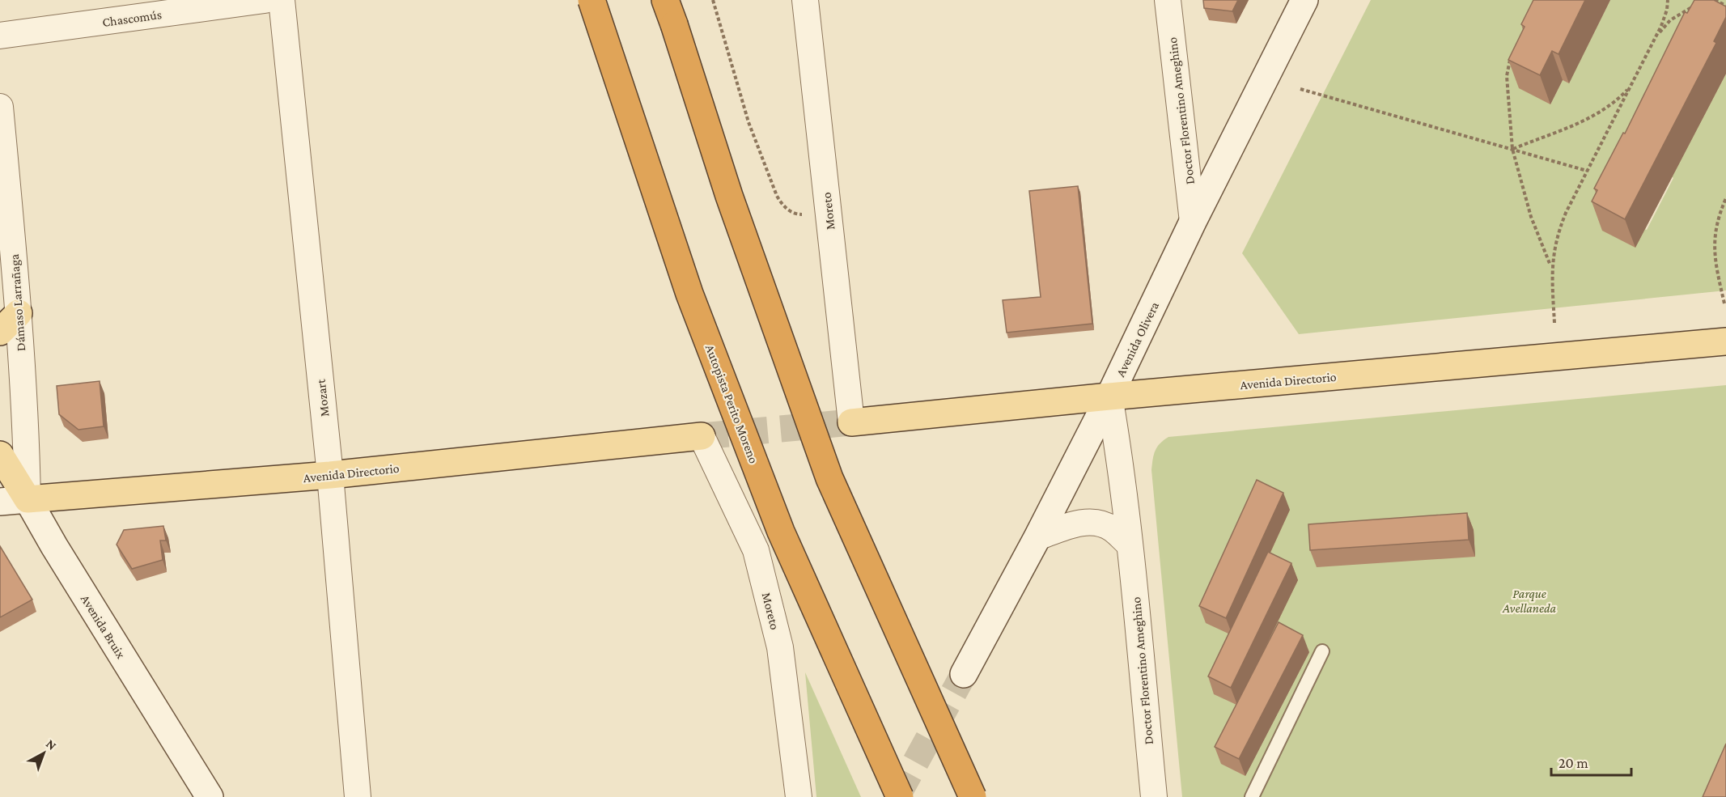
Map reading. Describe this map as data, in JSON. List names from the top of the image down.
{
  "streets": {
    "highway": ["Autopista Perito Moreno"],
    "main road": ["Avenida Olivera", "Avenida Directorio", "Avenida Bruix"],
    "street": [
      "Chascomús",
      "Doctor Florentino Ameghino",
      "Moreto",
      "Dámaso Larrañaga",
      "Mozart"
    ]
  },
  "crossings": [
    ["Doctor Florentino Ameghino", "Avenida Olivera"],
    ["Doctor Florentino Ameghino", "Avenida Directorio"],
    ["Moreto", "Avenida Directorio"],
    ["Dámaso Larrañaga", "Avenida Directorio"],
    ["Dámaso Larrañaga", "Avenida Bruix"],
    ["Avenida Olivera", "Avenida Directorio"],
    ["Avenida Directorio", "Mozart"],
    ["Avenida Directorio", "Avenida Bruix"]
  ],
  "parks": ["Parque Avellaneda"],
  "scale_bar": "20 m",
  "north": "top right"
}
